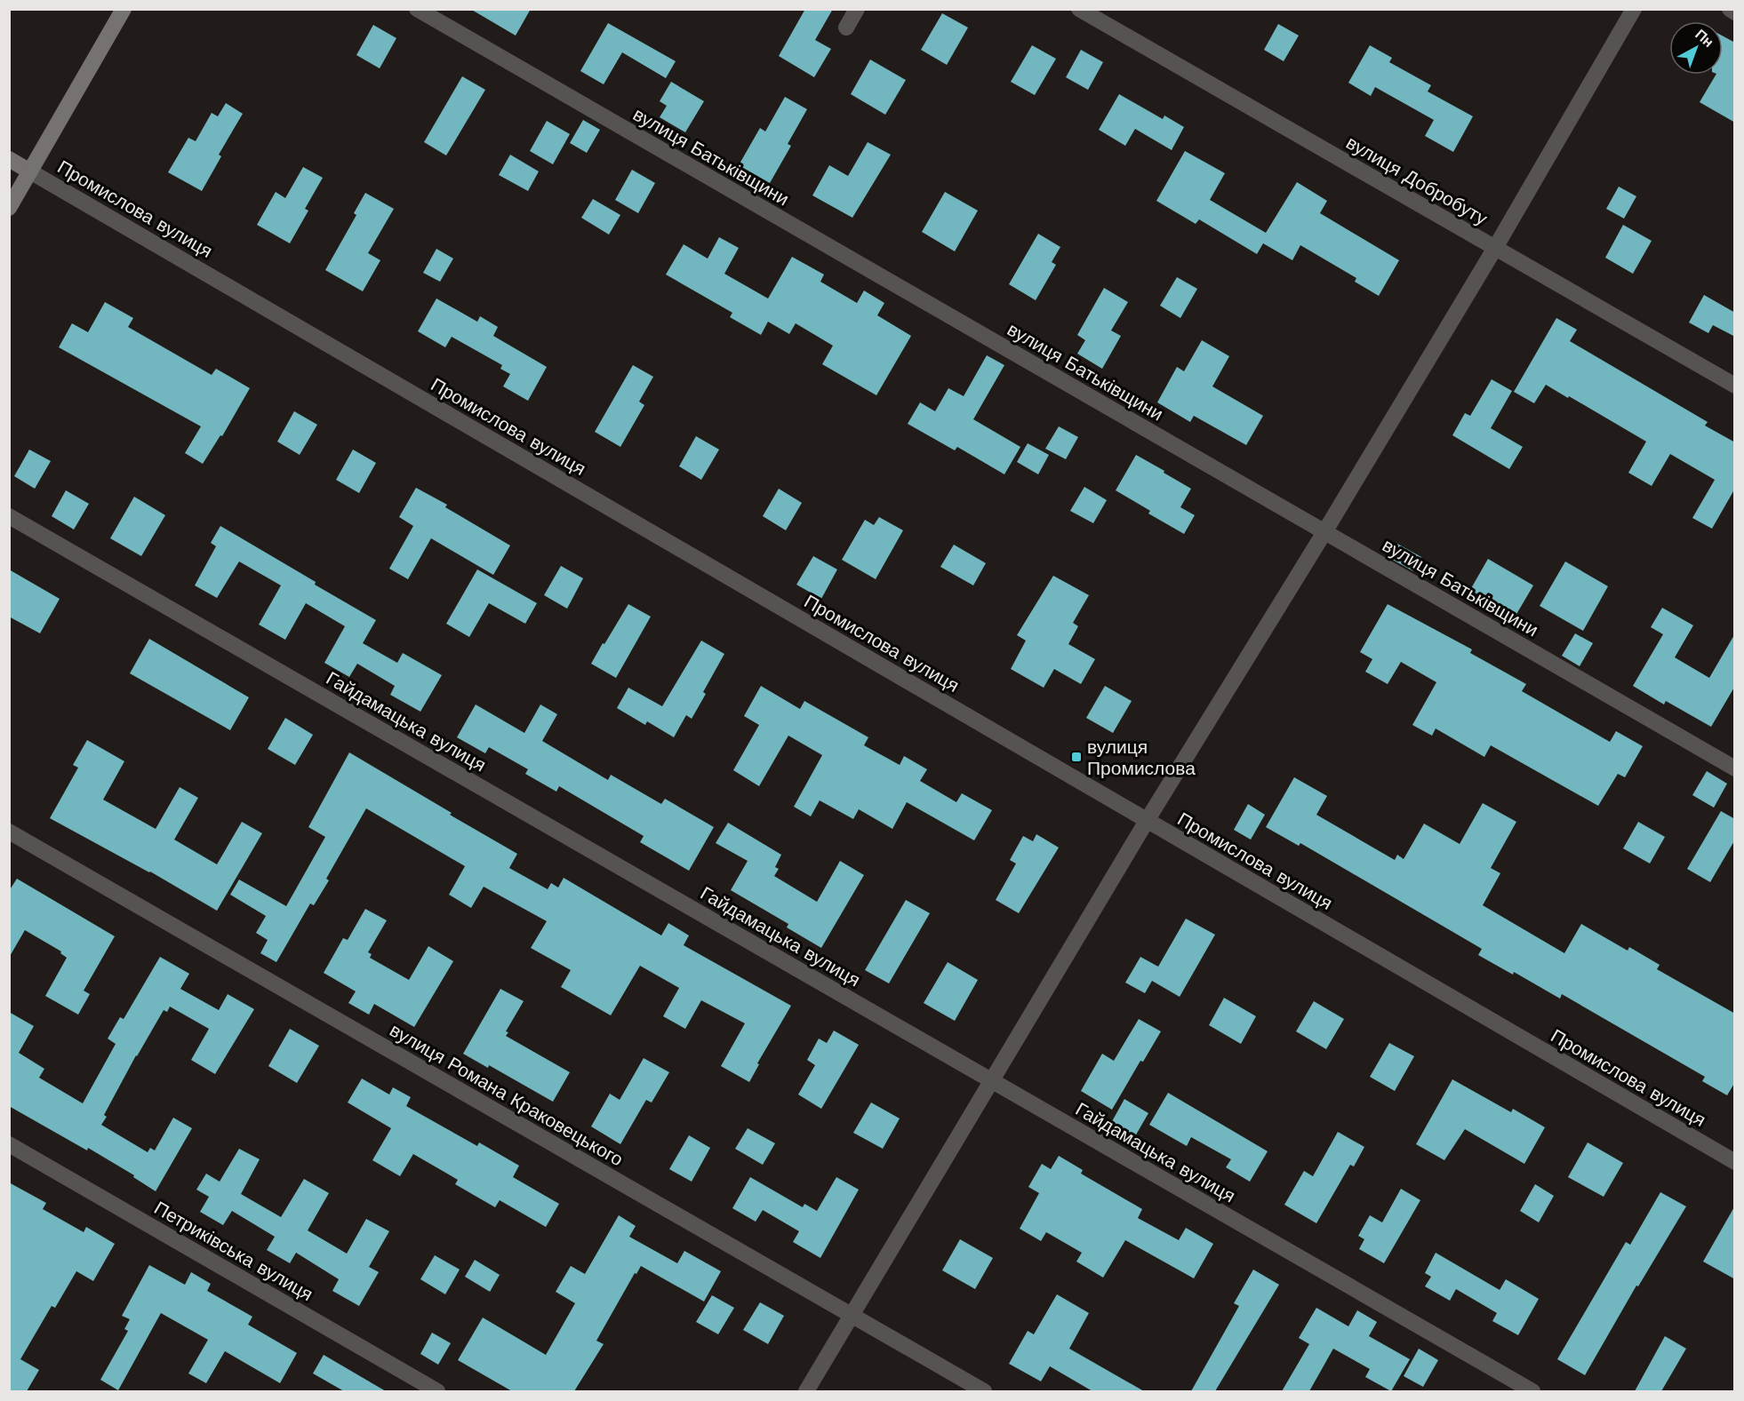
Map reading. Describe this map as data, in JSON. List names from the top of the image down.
{
  "streets": {
    "street": [
      "вулиця Батьківщини",
      "вулиця Добробуту",
      "Промислова вулиця",
      "Гайдамацька вулиця",
      "вулиця Романа Краковецького",
      "Петриківська вулиця"
    ]
  },
  "places": {
    "transit": ["вулиця Промислова"]
  },
  "north": "top right"
}
